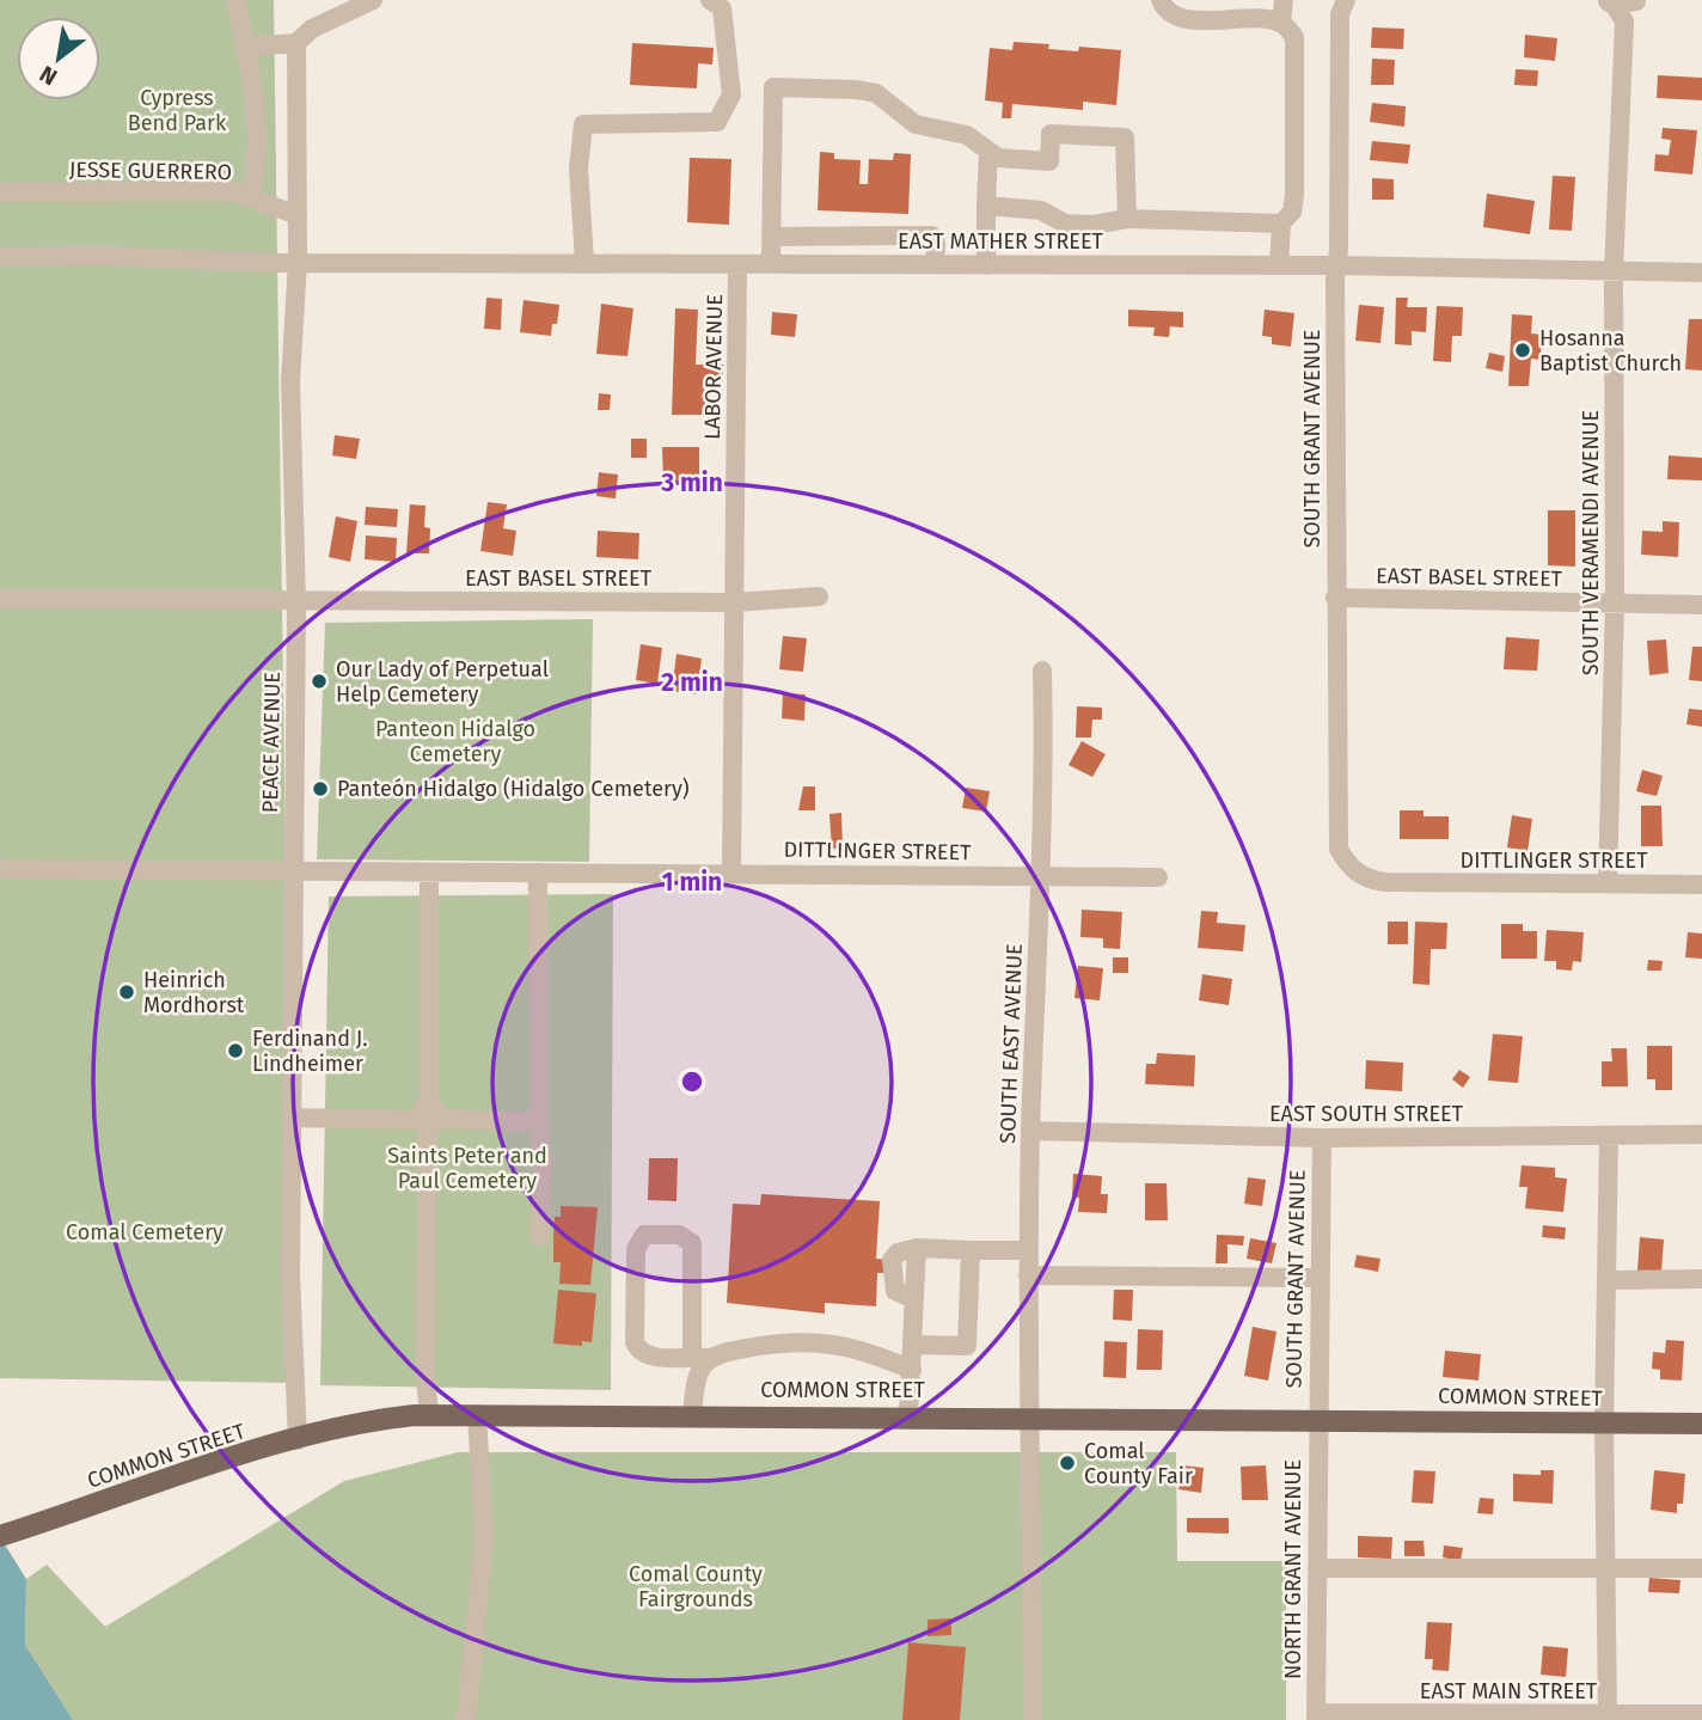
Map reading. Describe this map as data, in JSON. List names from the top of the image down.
{
  "streets": {
    "main road": ["COMMON STREET"],
    "street": [
      "JESSE GUERRERO",
      "EAST MATHER STREET",
      "LABOR AVENUE",
      "SOUTH GRANT AVENUE",
      "SOUTH VERAMENDI AVENUE",
      "EAST BASEL STREET",
      "PEACE AVENUE",
      "DITTLINGER STREET",
      "SOUTH EAST AVENUE",
      "EAST SOUTH STREET",
      "NORTH GRANT AVENUE",
      "EAST MAIN STREET"
    ]
  },
  "crossings": [
    ["JESSE GUERRERO", "PEACE AVENUE"],
    ["EAST MATHER STREET", "LABOR AVENUE"],
    ["EAST MATHER STREET", "SOUTH GRANT AVENUE"],
    ["EAST MATHER STREET", "SOUTH VERAMENDI AVENUE"],
    ["EAST MATHER STREET", "PEACE AVENUE"],
    ["LABOR AVENUE", "EAST BASEL STREET"],
    ["LABOR AVENUE", "DITTLINGER STREET"],
    ["SOUTH GRANT AVENUE", "EAST BASEL STREET"],
    ["SOUTH GRANT AVENUE", "DITTLINGER STREET"],
    ["SOUTH GRANT AVENUE", "EAST SOUTH STREET"],
    ["SOUTH GRANT AVENUE", "COMMON STREET"],
    ["SOUTH GRANT AVENUE", "NORTH GRANT AVENUE"],
    ["SOUTH VERAMENDI AVENUE", "EAST BASEL STREET"],
    ["SOUTH VERAMENDI AVENUE", "DITTLINGER STREET"],
    ["EAST BASEL STREET", "PEACE AVENUE"],
    ["PEACE AVENUE", "DITTLINGER STREET"],
    ["PEACE AVENUE", "COMMON STREET"],
    ["DITTLINGER STREET", "SOUTH EAST AVENUE"],
    ["SOUTH EAST AVENUE", "EAST SOUTH STREET"],
    ["SOUTH EAST AVENUE", "COMMON STREET"],
    ["COMMON STREET", "NORTH GRANT AVENUE"],
    ["NORTH GRANT AVENUE", "EAST MAIN STREET"]
  ],
  "parks": [
    "Cypress Bend Park",
    "Panteon Hidalgo Cemetery",
    "Saints Peter and Paul Cemetery",
    "Comal Cemetery",
    "Comal County Fairgrounds"
  ],
  "places": [
    "Hosanna Baptist Church",
    "Our Lady of Perpetual Help Cemetery",
    "Panteón Hidalgo (Hidalgo Cemetery)",
    "Heinrich Mordhorst",
    "Ferdinand J. Lindheimer",
    "Comal County Fair"
  ],
  "north": "bottom left",
  "rings": ["3 min", "2 min", "1 min"]
}
